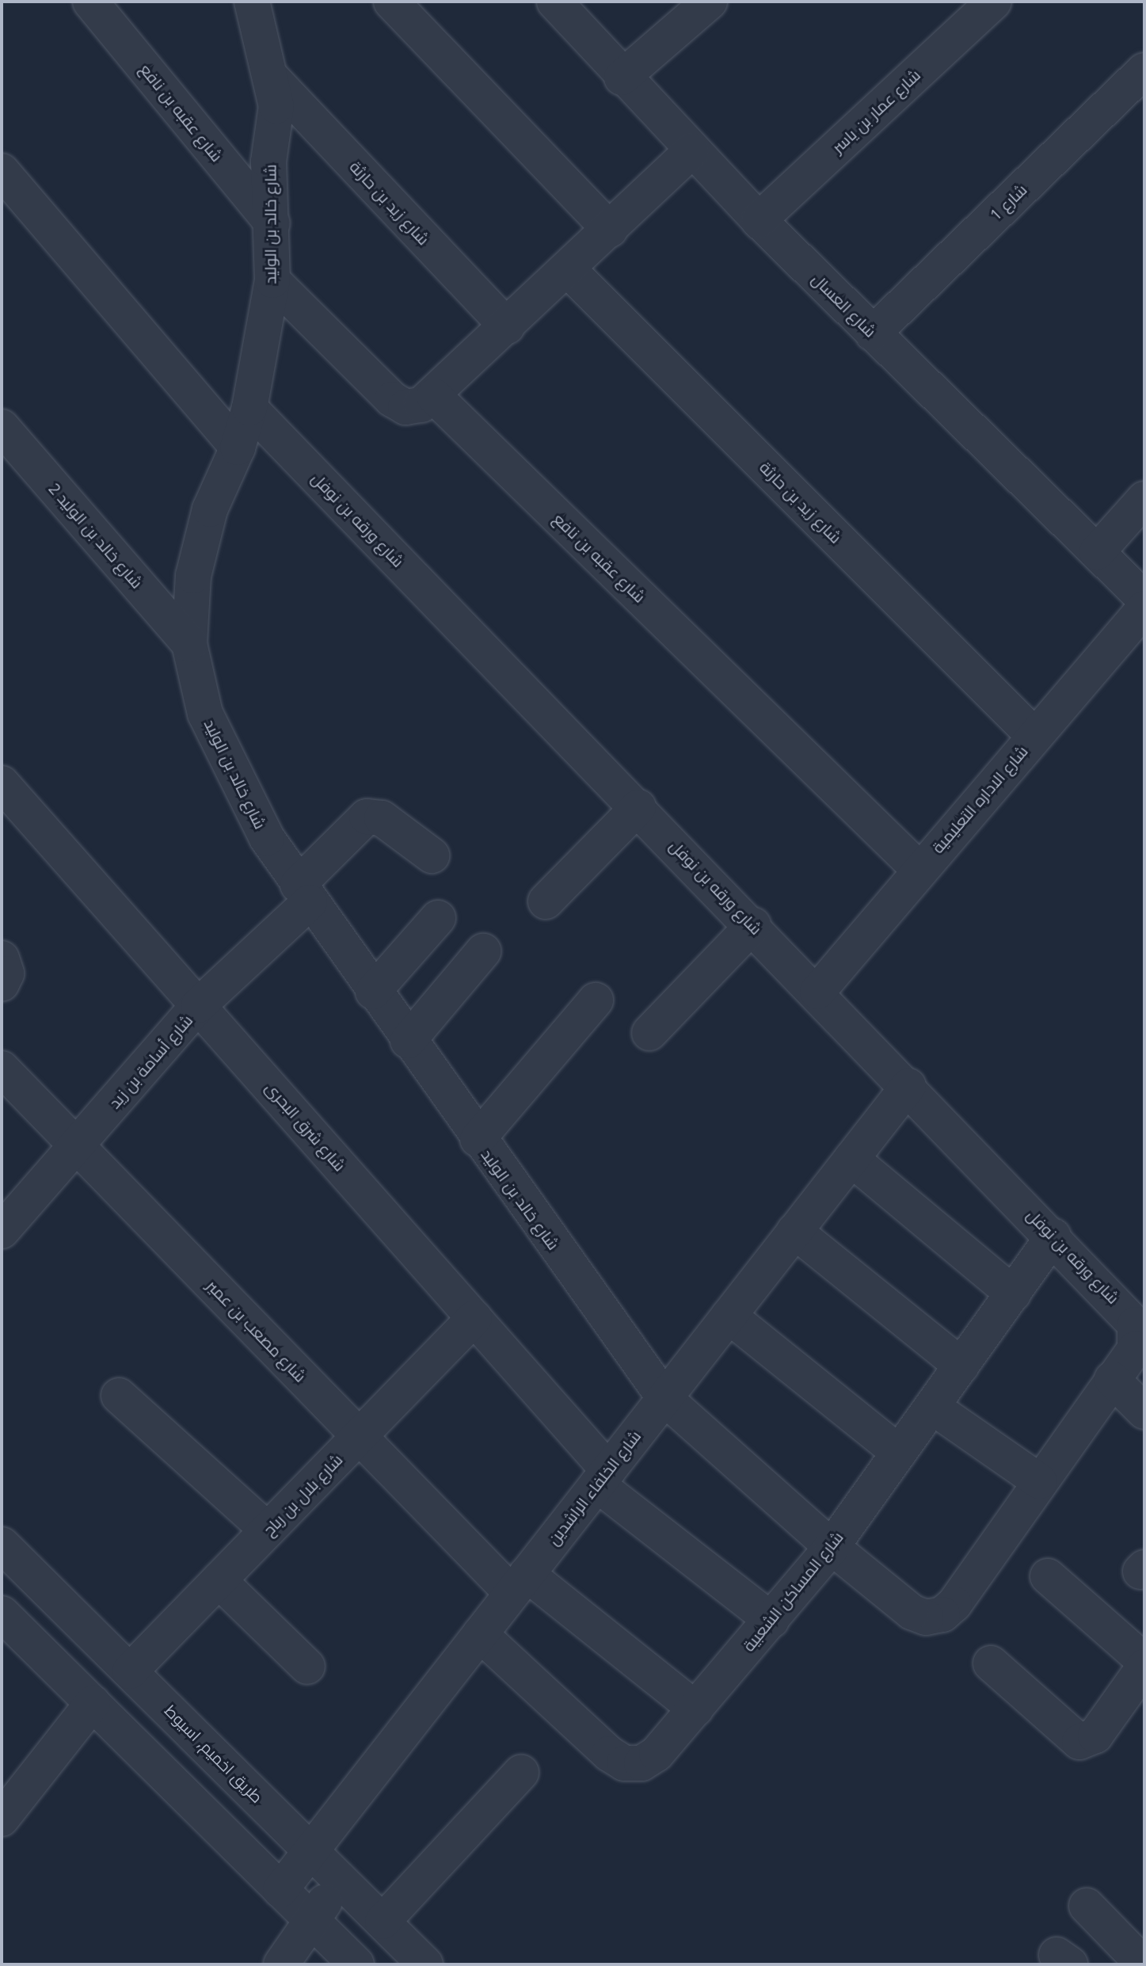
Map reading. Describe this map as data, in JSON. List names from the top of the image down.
{
  "streets": {
    "street": [
      "شارع عمار بن ياسر",
      "شارع عقبه بن نافع",
      "شارع 1",
      "شارع زيد بن حارثة",
      "شارع خالد بن الوليد",
      "شارع العسال",
      "شارع ورقه بن نوفل",
      "شارع خالد بن الوليد 2",
      "شارع الاداره التعليمية",
      "شارع أسامة بن زيد",
      "شارع شرق البحرى",
      "شارع مصعب بن عمير",
      "شارع الخلفاء الراشدين",
      "شارع بلال بن رباح",
      "شارع المساكن الشعبية",
      "طريق اخميم, اسيوط"
    ]
  },
  "crossings": [
    ["شارع عمار بن ياسر", "شارع العسال"],
    ["شارع عقبه بن نافع", "شارع خالد بن الوليد"],
    ["شارع عقبه بن نافع", "شارع الاداره التعليمية"],
    ["شارع 1", "شارع العسال"],
    ["شارع زيد بن حارثة", "شارع خالد بن الوليد"],
    ["شارع زيد بن حارثة", "شارع الاداره التعليمية"],
    ["شارع خالد بن الوليد", "شارع ورقه بن نوفل"],
    ["شارع خالد بن الوليد", "شارع خالد بن الوليد 2"],
    ["شارع خالد بن الوليد", "شارع أسامة بن زيد"],
    ["شارع خالد بن الوليد", "شارع الخلفاء الراشدين"],
    ["شارع خالد بن الوليد", "شارع المساكن الشعبية"],
    ["شارع ورقه بن نوفل", "شارع الاداره التعليمية"],
    ["شارع ورقه بن نوفل", "شارع الخلفاء الراشدين"],
    ["شارع ورقه بن نوفل", "شارع المساكن الشعبية"],
    ["شارع أسامة بن زيد", "شارع شرق البحرى"],
    ["شارع أسامة بن زيد", "شارع مصعب بن عمير"],
    ["شارع شرق البحرى", "شارع الخلفاء الراشدين"],
    ["شارع شرق البحرى", "شارع بلال بن رباح"],
    ["شارع شرق البحرى", "شارع المساكن الشعبية"],
    ["شارع مصعب بن عمير", "شارع الخلفاء الراشدين"],
    ["شارع مصعب بن عمير", "شارع بلال بن رباح"],
    ["شارع مصعب بن عمير", "شارع المساكن الشعبية"],
    ["شارع الخلفاء الراشدين", "شارع المساكن الشعبية"],
    ["شارع الخلفاء الراشدين", "طريق اخميم, اسيوط"],
    ["شارع بلال بن رباح", "طريق اخميم, اسيوط"]
  ]
}
